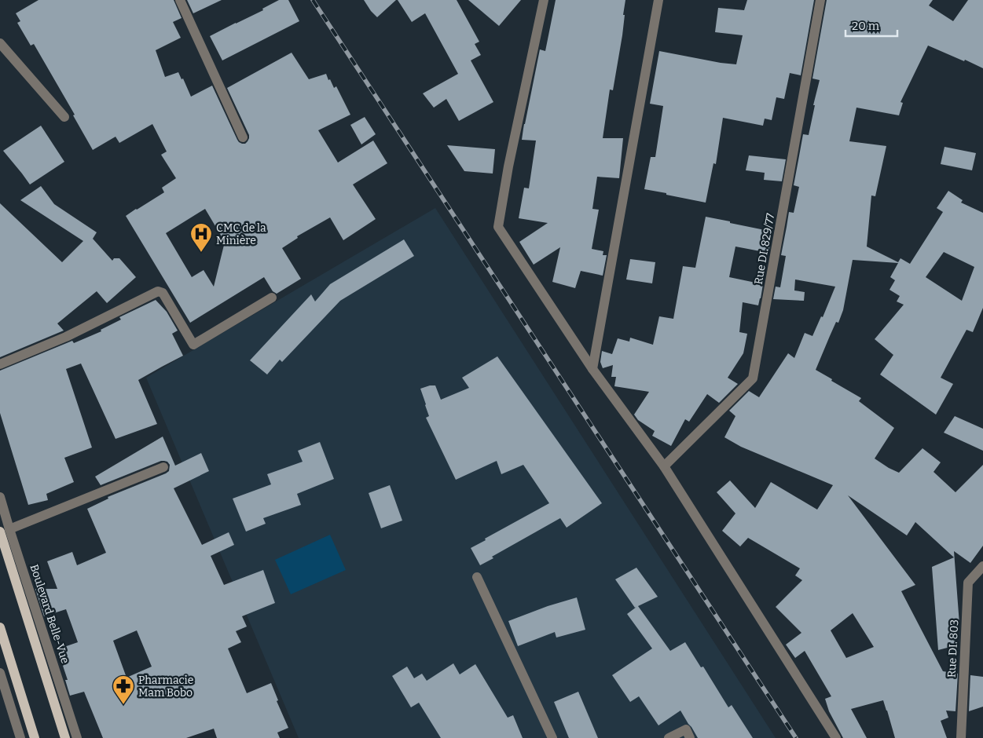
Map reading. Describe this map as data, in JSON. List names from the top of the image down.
{
  "streets": {
    "main road": ["Boulevard Belle-Vue"],
    "street": ["Rue DI. 829/77", "Rue DI. 803"]
  },
  "places": {
    "hospital": ["CMC de la Minière"],
    "pharmacy": ["Pharmacie Mam Bobo"]
  },
  "scale_bar": "20 m"
}
